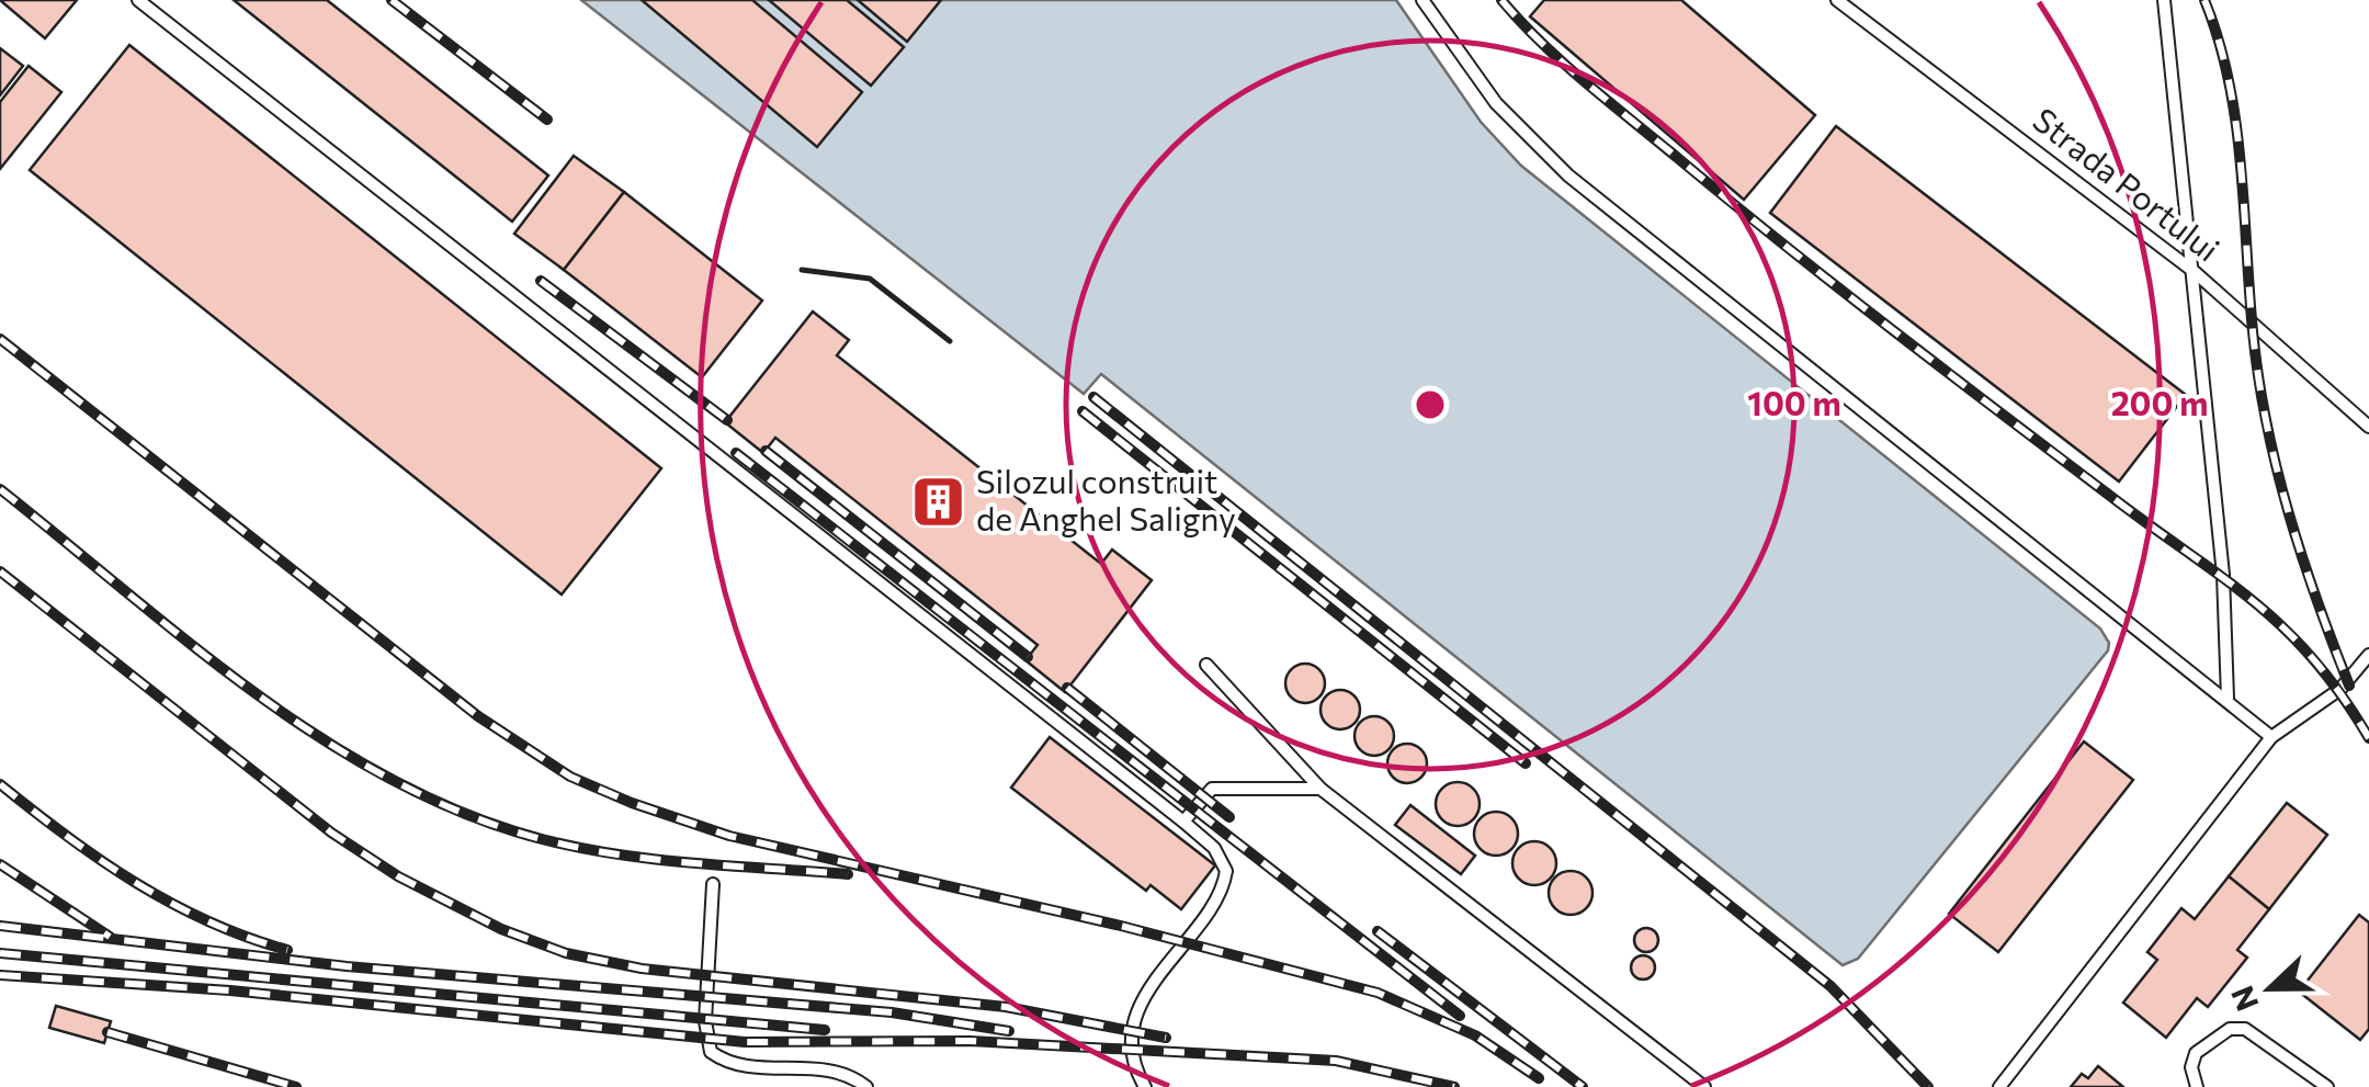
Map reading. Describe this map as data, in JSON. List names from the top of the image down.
{
  "streets": {
    "lane": ["Strada Portului"]
  },
  "places": {
    "building": ["Silozul construit de Anghel Saligny"]
  },
  "north": "left",
  "rings": ["100 m", "200 m"]
}
